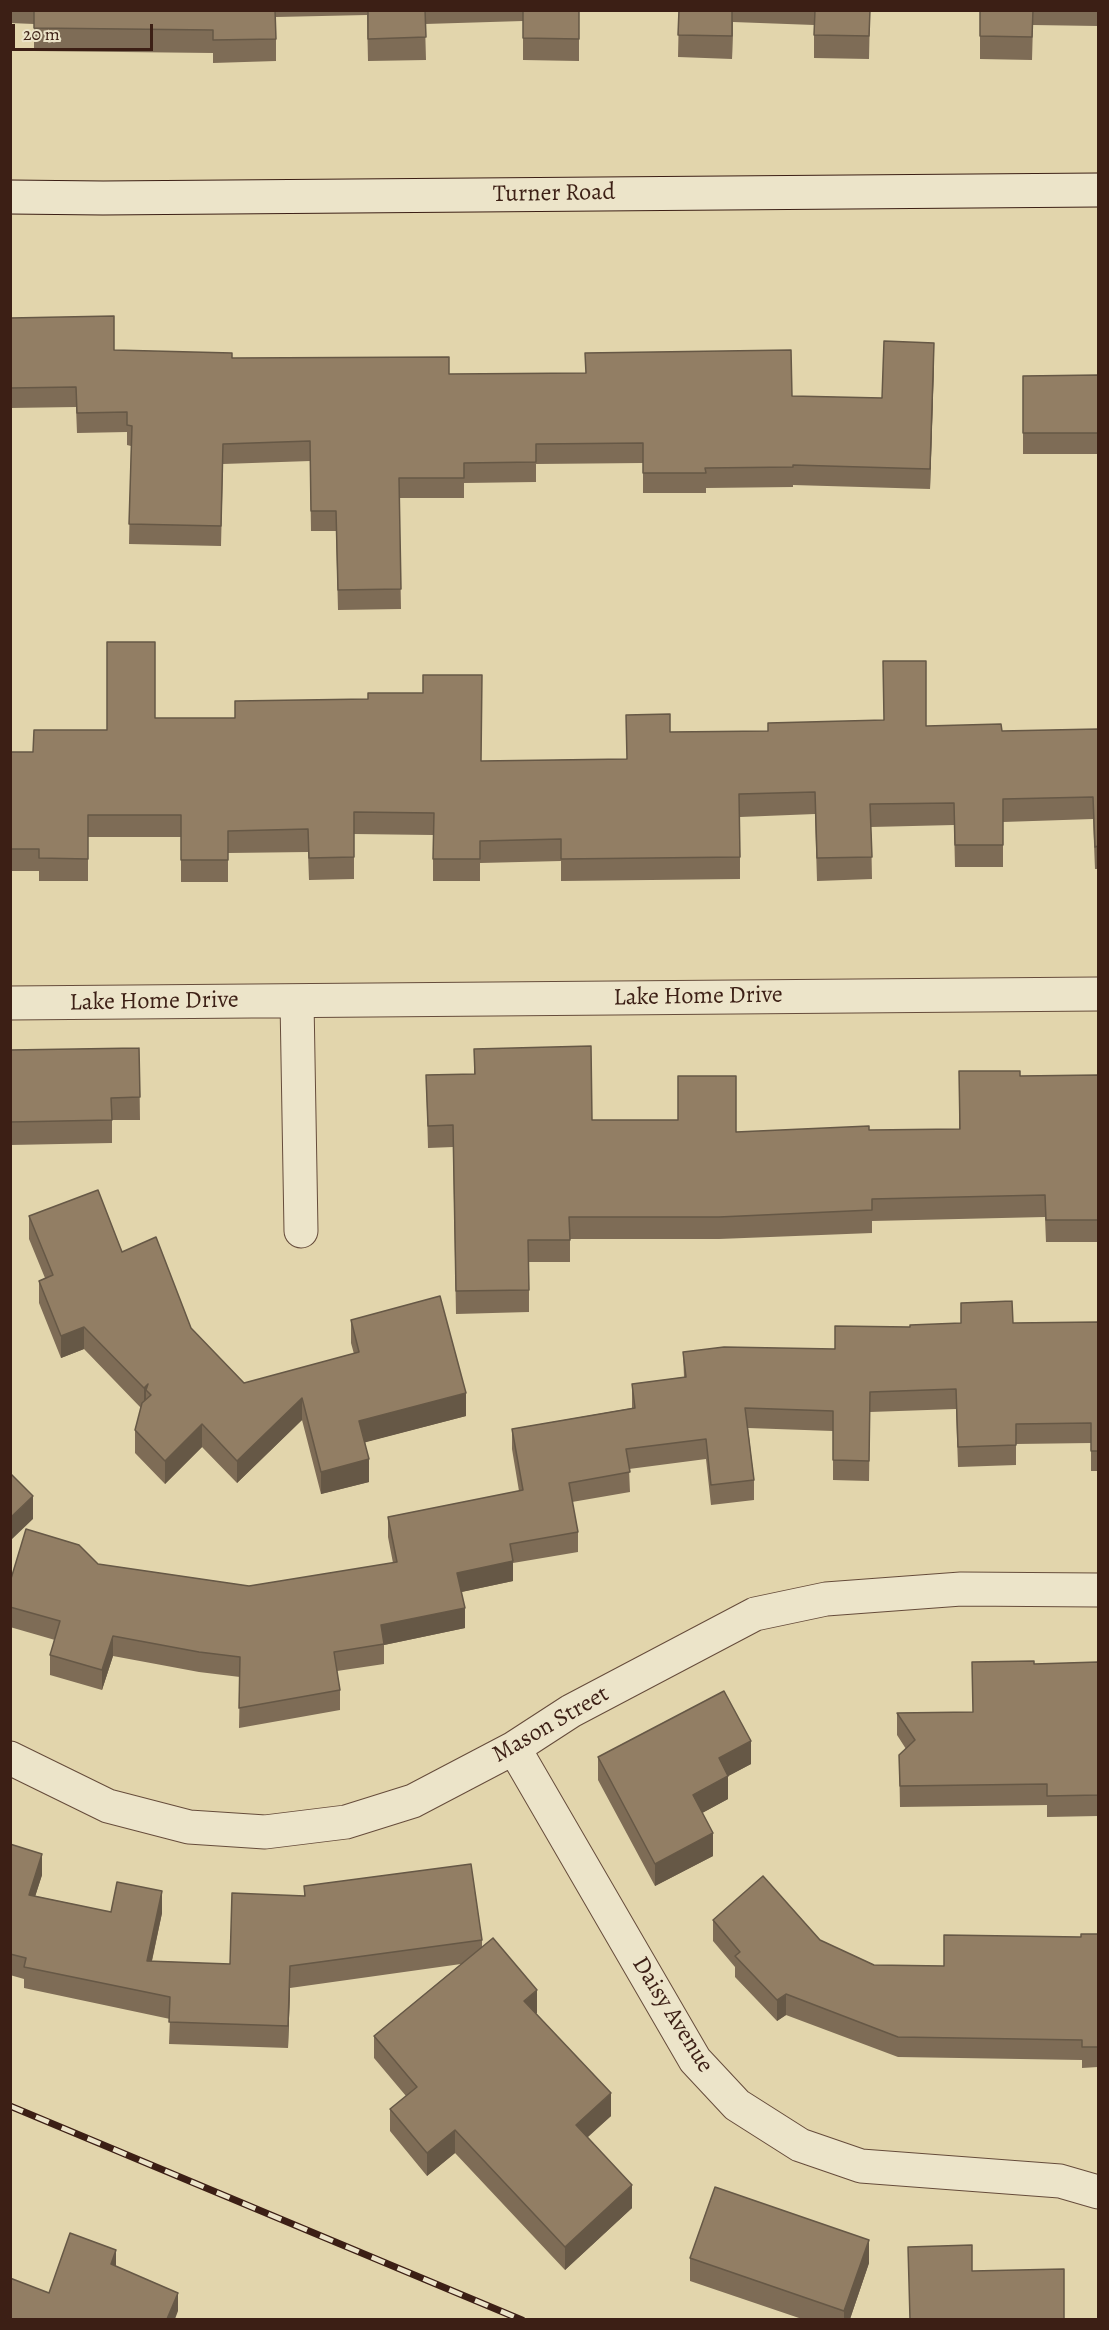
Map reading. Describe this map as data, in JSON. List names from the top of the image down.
{
  "streets": {
    "street": [
      "Turner Road",
      "Lake Home Drive",
      "Mason Street",
      "Daisy Avenue"
    ]
  },
  "crossings": [
    ["Mason Street", "Daisy Avenue"]
  ],
  "scale_bar": "20 m"
}
